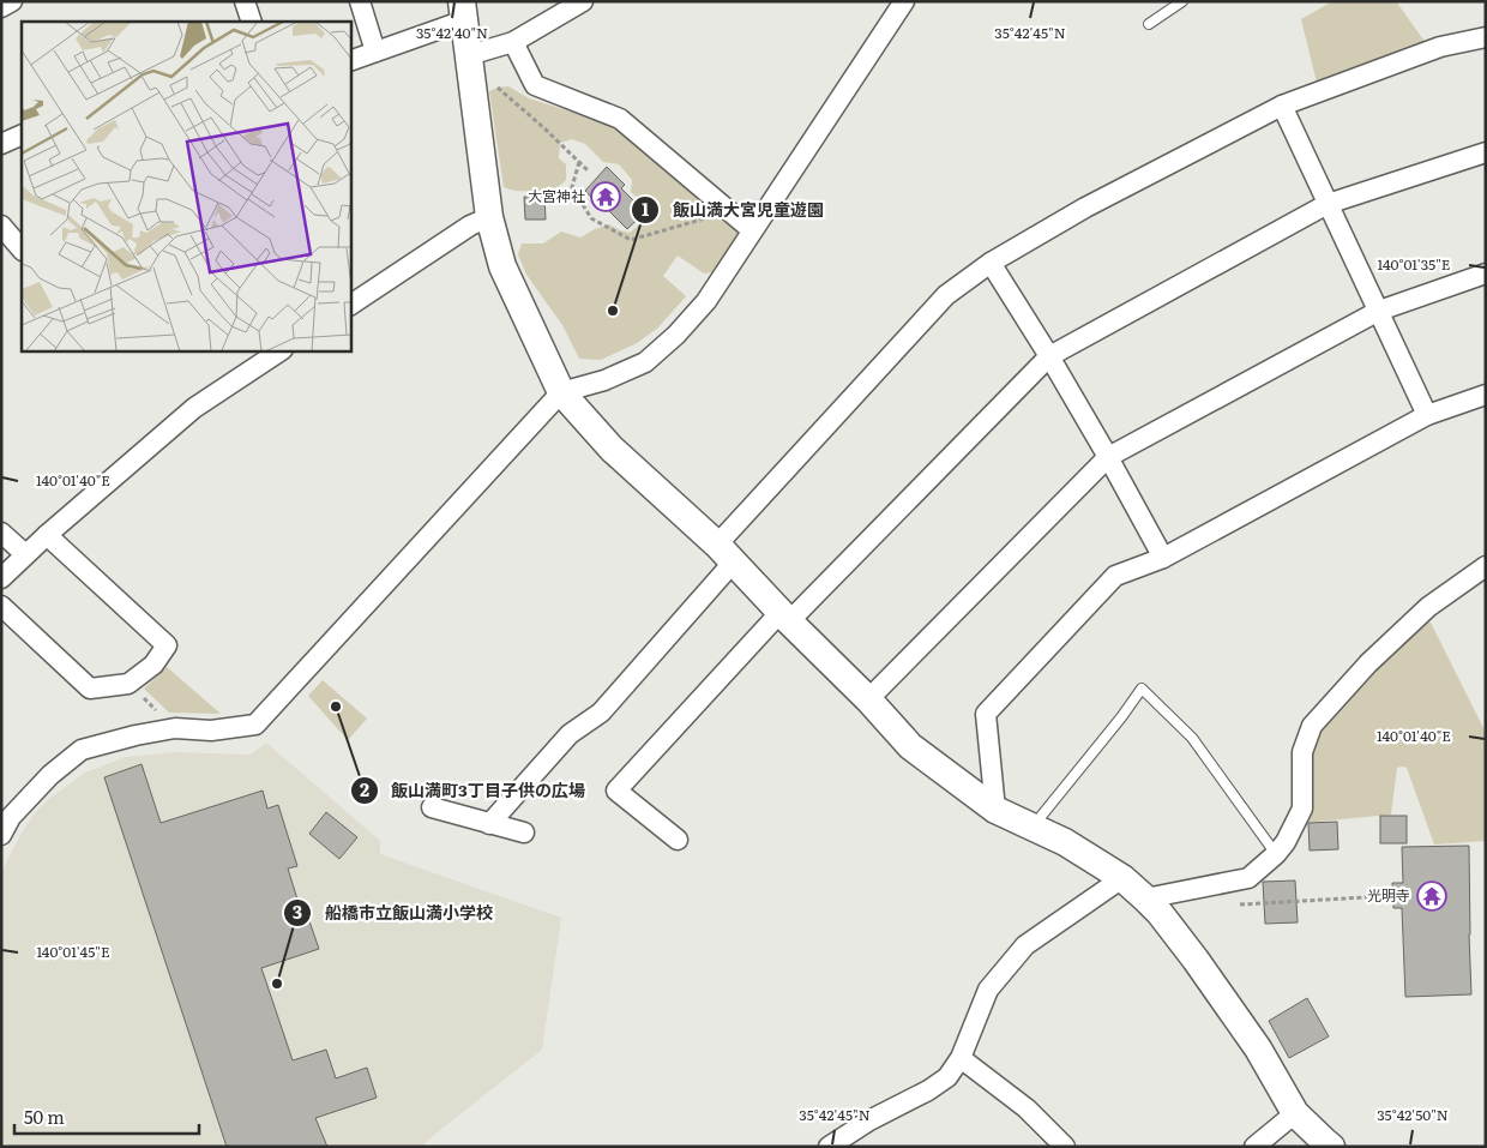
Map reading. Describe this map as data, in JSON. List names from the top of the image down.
{
  "places": {
    "temple": ["大宮神社", "光明寺"],
    "other": ["飯山満大宮児童遊園", "飯山満町3丁目子供の広場", "船橋市立飯山満小学校"]
  },
  "scale_bar": "50 m",
  "coordinates": [
    "35°42'40\"N",
    "35°42'45\"N",
    "140°01'35\"E",
    "140°01'40\"E",
    "140°01'45\"E",
    "35°42'50\"N"
  ]
}
